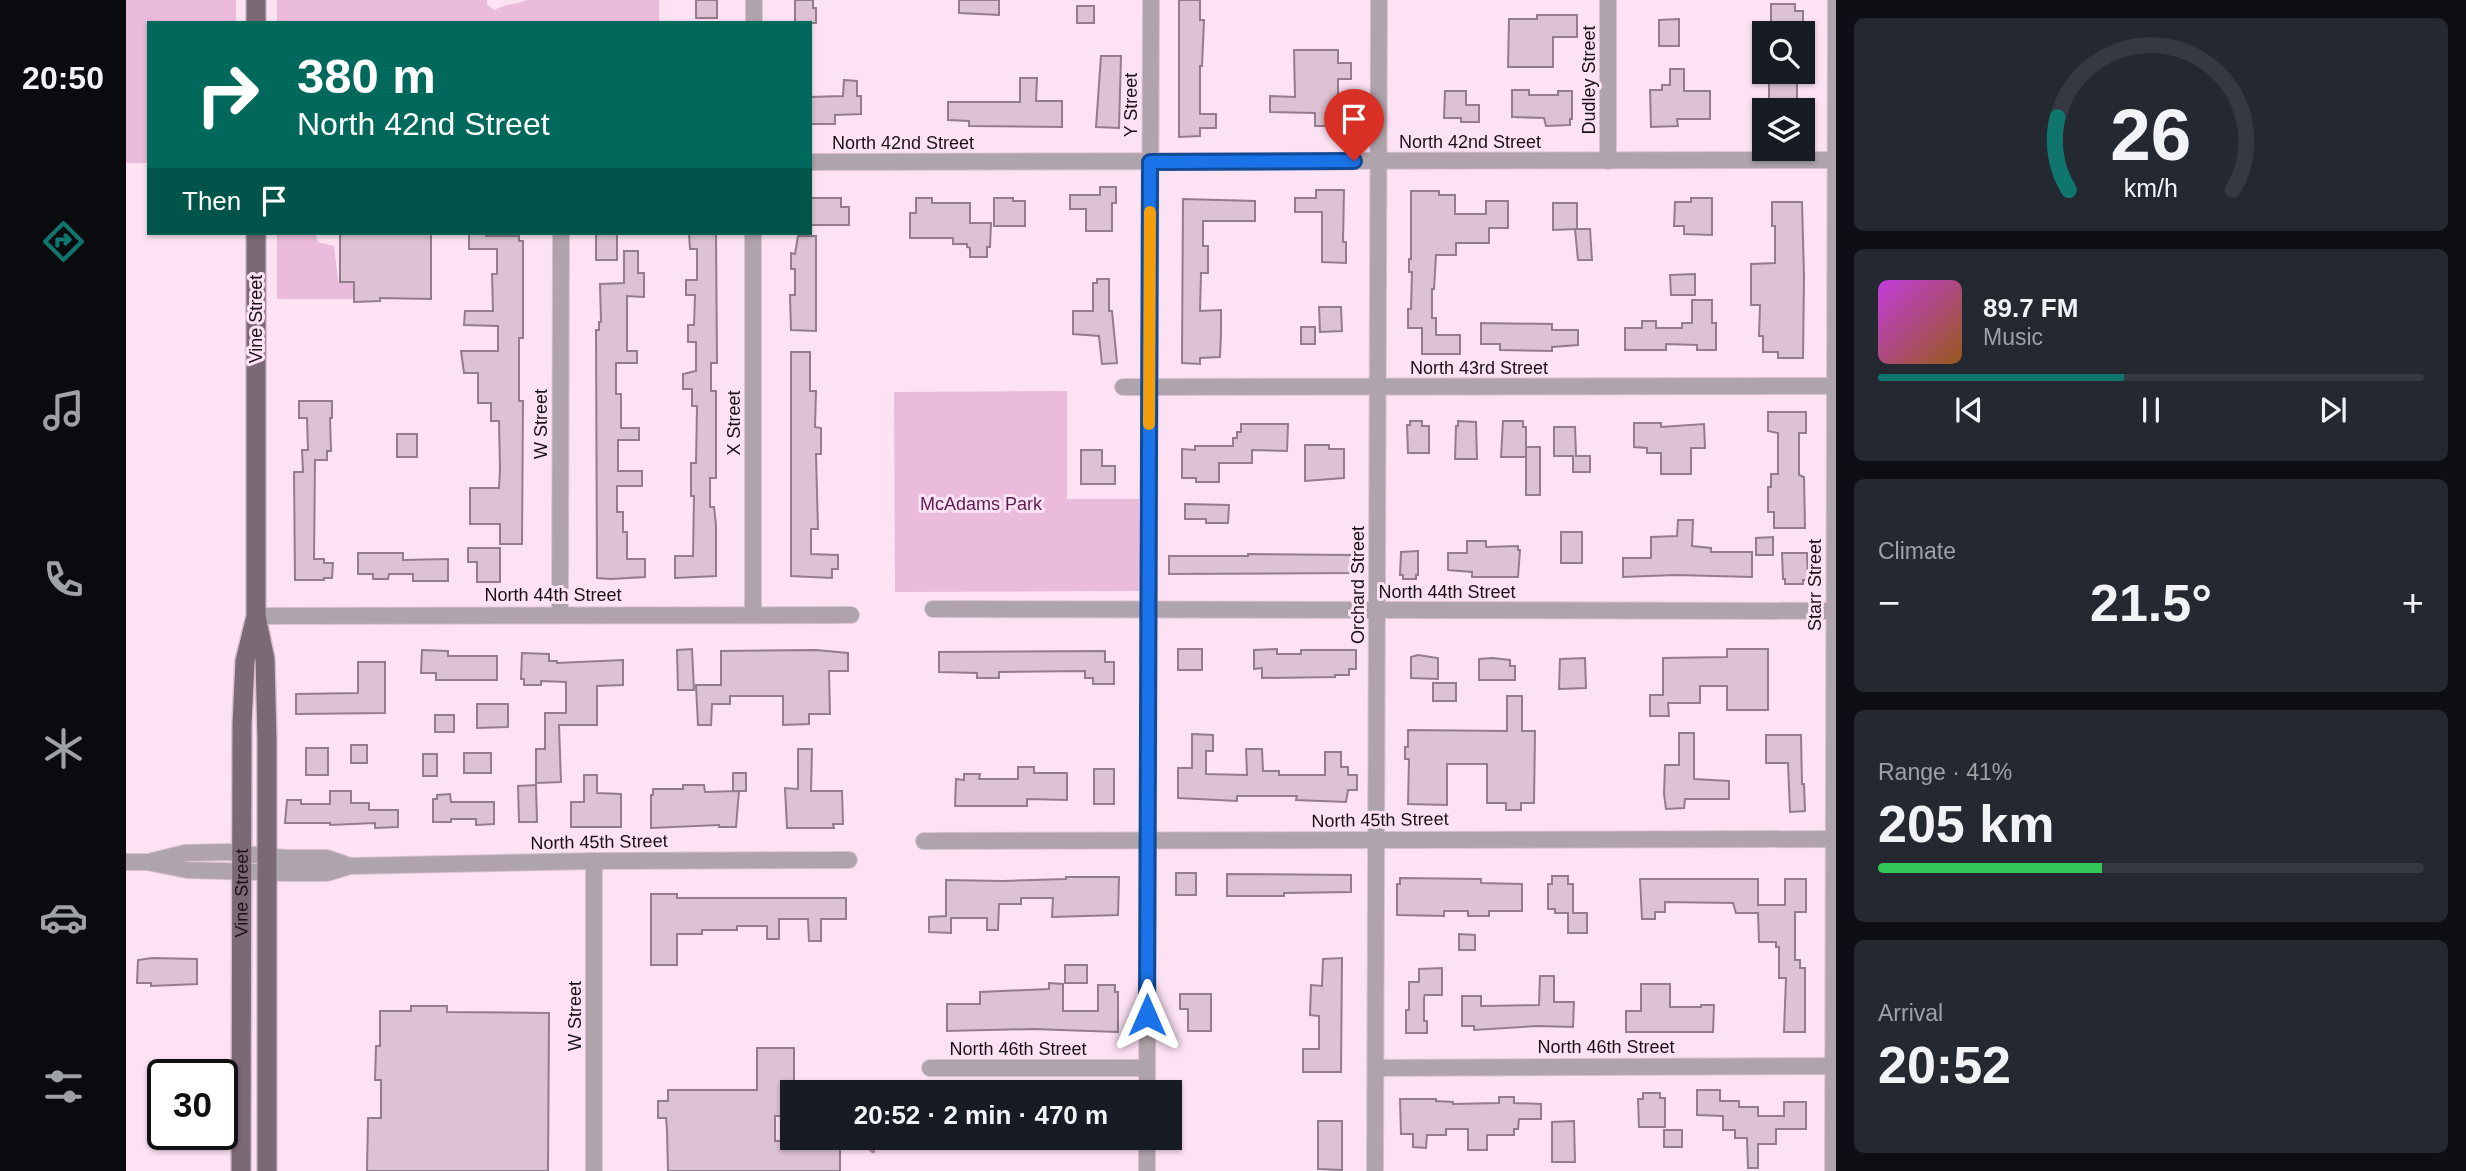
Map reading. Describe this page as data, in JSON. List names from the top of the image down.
{
  "streets": {
    "main road": ["Vine Street"],
    "street": [
      "Dudley Street",
      "Y Street",
      "North 42nd Street",
      "North 43rd Street",
      "X Street",
      "W Street",
      "Orchard Street",
      "Starr Street",
      "North 44th Street",
      "North 45th Street",
      "North 46th Street"
    ]
  },
  "crossings": [
    ["Dudley Street", "North 42nd Street"],
    ["Y Street", "North 42nd Street"],
    ["Y Street", "North 43rd Street"],
    ["Y Street", "North 44th Street"],
    ["Y Street", "North 45th Street"],
    ["Y Street", "North 46th Street"],
    ["North 42nd Street", "Orchard Street"],
    ["North 42nd Street", "Starr Street"],
    ["Vine Street", "North 44th Street"],
    ["Vine Street", "North 45th Street"],
    ["North 43rd Street", "Orchard Street"],
    ["North 43rd Street", "Starr Street"],
    ["X Street", "North 44th Street"],
    ["W Street", "North 44th Street"],
    ["W Street", "North 45th Street"],
    ["Orchard Street", "North 44th Street"],
    ["Orchard Street", "North 45th Street"],
    ["Orchard Street", "North 46th Street"],
    ["Starr Street", "North 44th Street"],
    ["Starr Street", "North 45th Street"],
    ["Starr Street", "North 46th Street"]
  ],
  "parks": ["McAdams Park"],
  "page": {
    "tabs": "20:50",
    "turn": ["380 m", "North 42nd Street"],
    "then": "Then",
    "song": ["89.7 FM", "Music"],
    "tile": [
      "Climate",
      ["Range · 41%", "205 km"],
      ["Arrival", "20:52"]
    ],
    "heat": ["−", "21.5°", "+"],
    "limit": "30",
    "trip": "20:52 · 2 min · 470 m",
    "gauge": ["26", "km/h"]
  }
}
